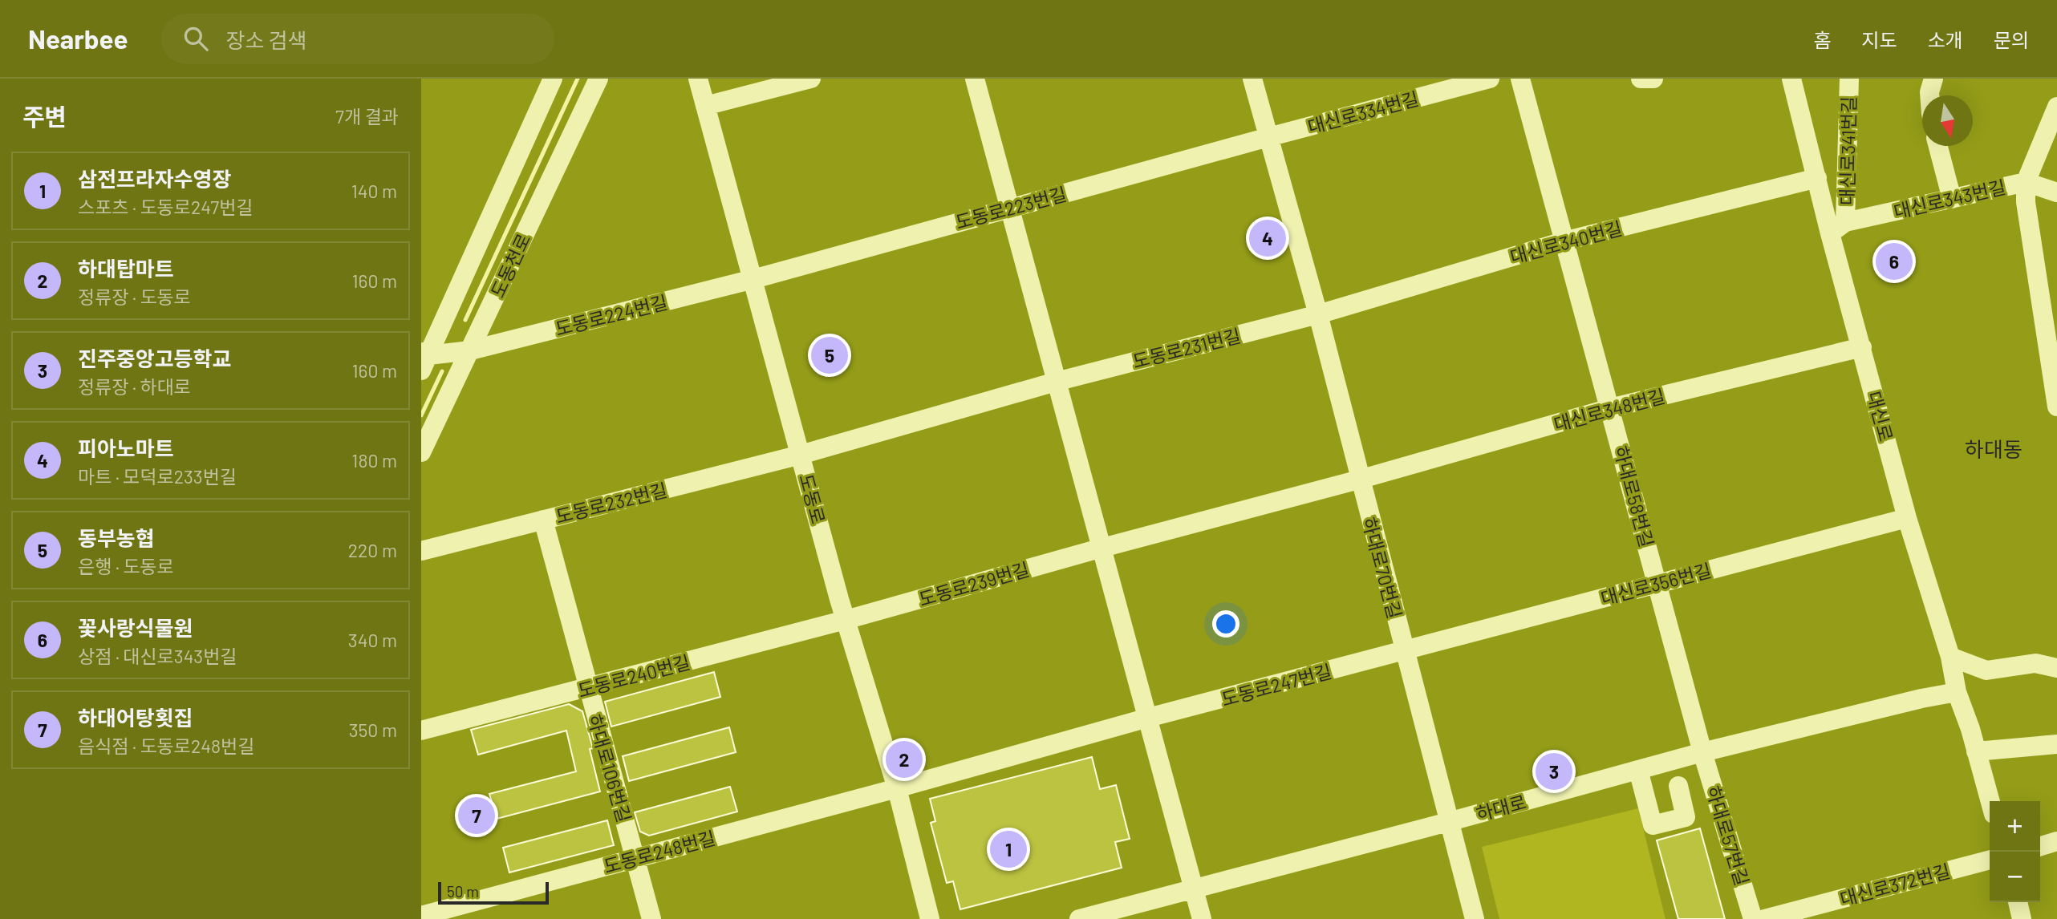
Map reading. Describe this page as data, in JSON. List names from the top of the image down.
{
  "streets": {
    "street": [
      "대신로334번길",
      "대신로341번길",
      "대신로343번길",
      "도동로223번길",
      "대신로340번길",
      "도동천로",
      "도동로224번길",
      "도동로231번길",
      "대신로348번길",
      "대신로",
      "하대로58번길",
      "도동로",
      "도동로232번길",
      "하대로70번길",
      "도동로239번길",
      "대신로356번길",
      "도동로240번길",
      "도동로247번길",
      "하대로106번길",
      "하대로",
      "하대로57번길",
      "도동로248번길",
      "대신로372번길"
    ]
  },
  "crossings": [
    ["대신로334번길", "도동로223번길"],
    ["대신로334번길", "하대로70번길"],
    ["대신로341번길", "대신로343번길"],
    ["대신로341번길", "대신로"],
    ["대신로343번길", "대신로"],
    ["도동로223번길", "도동로224번길"],
    ["도동로223번길", "도동로"],
    ["도동로223번길", "하대로70번길"],
    ["대신로340번길", "도동로231번길"],
    ["대신로340번길", "대신로"],
    ["대신로340번길", "하대로58번길"],
    ["대신로340번길", "하대로70번길"],
    ["도동천로", "도동로224번길"],
    ["도동로224번길", "도동로"],
    ["도동로231번길", "도동로"],
    ["도동로231번길", "도동로232번길"],
    ["도동로231번길", "하대로70번길"],
    ["대신로348번길", "대신로"],
    ["대신로348번길", "하대로58번길"],
    ["대신로348번길", "하대로70번길"],
    ["대신로348번길", "도동로239번길"],
    ["대신로", "대신로356번길"],
    ["대신로", "하대로"],
    ["하대로58번길", "대신로356번길"],
    ["하대로58번길", "하대로"],
    ["하대로58번길", "하대로57번길"],
    ["도동로", "도동로232번길"],
    ["도동로", "도동로239번길"],
    ["도동로", "도동로240번길"],
    ["도동로", "도동로247번길"],
    ["도동로", "도동로248번길"],
    ["도동로232번길", "하대로106번길"],
    ["하대로70번길", "도동로239번길"],
    ["하대로70번길", "대신로356번길"],
    ["하대로70번길", "도동로247번길"],
    ["하대로70번길", "하대로"],
    ["도동로239번길", "도동로240번길"],
    ["대신로356번길", "도동로247번길"],
    ["도동로240번길", "하대로106번길"],
    ["도동로247번길", "도동로248번길"],
    ["하대로106번길", "도동로248번길"],
    ["하대로", "하대로57번길"]
  ],
  "districts": ["하대동"],
  "scale_bar": "50 m",
  "north": "bottom",
  "page": {
    "header": "Nearbee",
    "search": "장소 검색",
    "nav": [
      "홈",
      "지도",
      "소개",
      "문의"
    ],
    "heading": ["주변", "7개 결과"],
    "list": [
      {
        "mark": "1",
        "name": "삼전프라자수영장",
        "note": "스포츠 · 도동로247번길",
        "value": "140 m"
      },
      {
        "mark": "2",
        "name": "하대탑마트",
        "note": "정류장 · 도동로",
        "value": "160 m"
      },
      {
        "mark": "3",
        "name": "진주중앙고등학교",
        "note": "정류장 · 하대로",
        "value": "160 m"
      },
      {
        "mark": "4",
        "name": "피아노마트",
        "note": "마트 · 모덕로233번길",
        "value": "180 m"
      },
      {
        "mark": "5",
        "name": "동부농협",
        "note": "은행 · 도동로",
        "value": "220 m"
      },
      {
        "mark": "6",
        "name": "꽃사랑식물원",
        "note": "상점 · 대신로343번길",
        "value": "340 m"
      },
      {
        "mark": "7",
        "name": "하대어탕횟집",
        "note": "음식점 · 도동로248번길",
        "value": "350 m"
      }
    ],
    "pins": [
      "4",
      "6",
      "5",
      "2",
      "3",
      "7",
      "1"
    ],
    "map_buttons": ["+", "−"],
    "scale": "50 m"
  }
}
